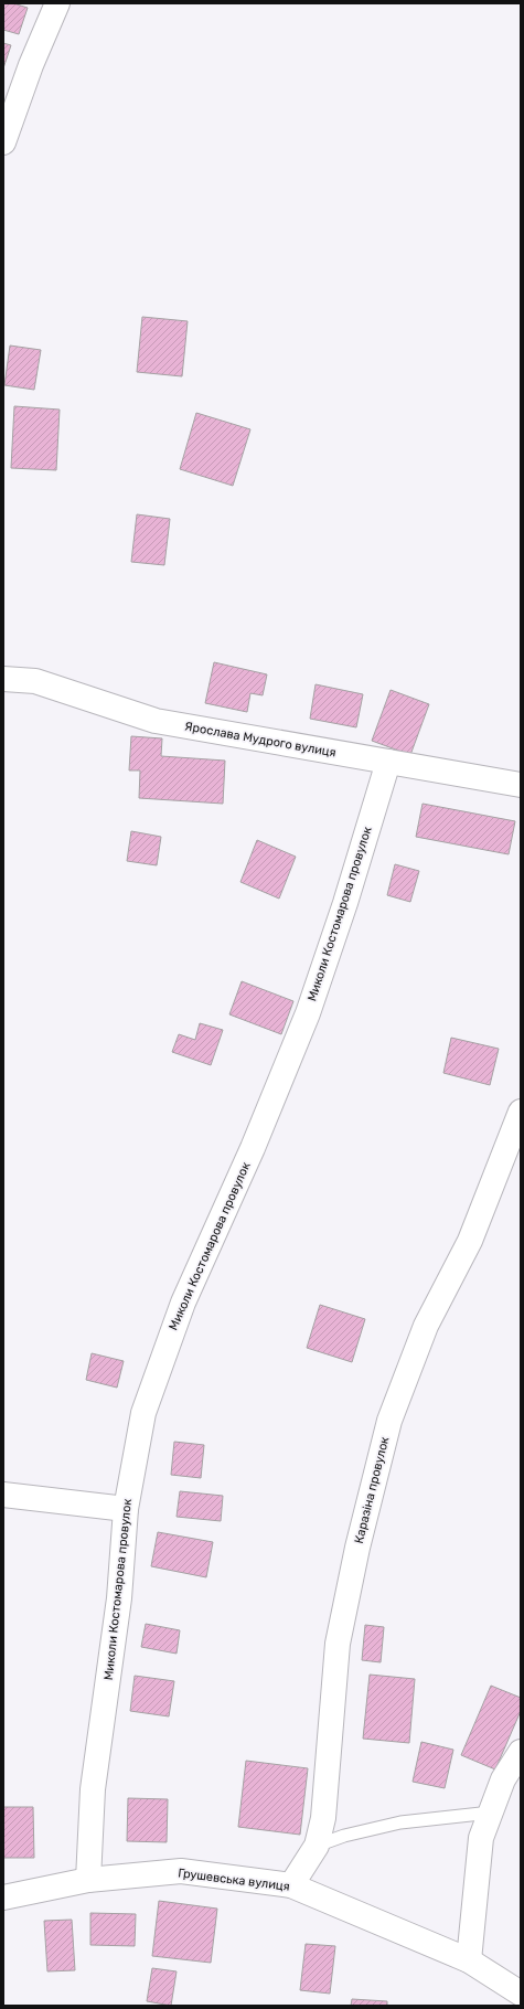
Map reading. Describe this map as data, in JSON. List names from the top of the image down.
{
  "streets": {
    "street": [
      "Ярослава Мудрого вулиця",
      "Миколи Костомарова провулок",
      "Каразіна провулок",
      "Грушевська вулиця"
    ]
  },
  "crossings": [
    ["Ярослава Мудрого вулиця", "Миколи Костомарова провулок"],
    ["Миколи Костомарова провулок", "Грушевська вулиця"],
    ["Каразіна провулок", "Грушевська вулиця"]
  ]
}
